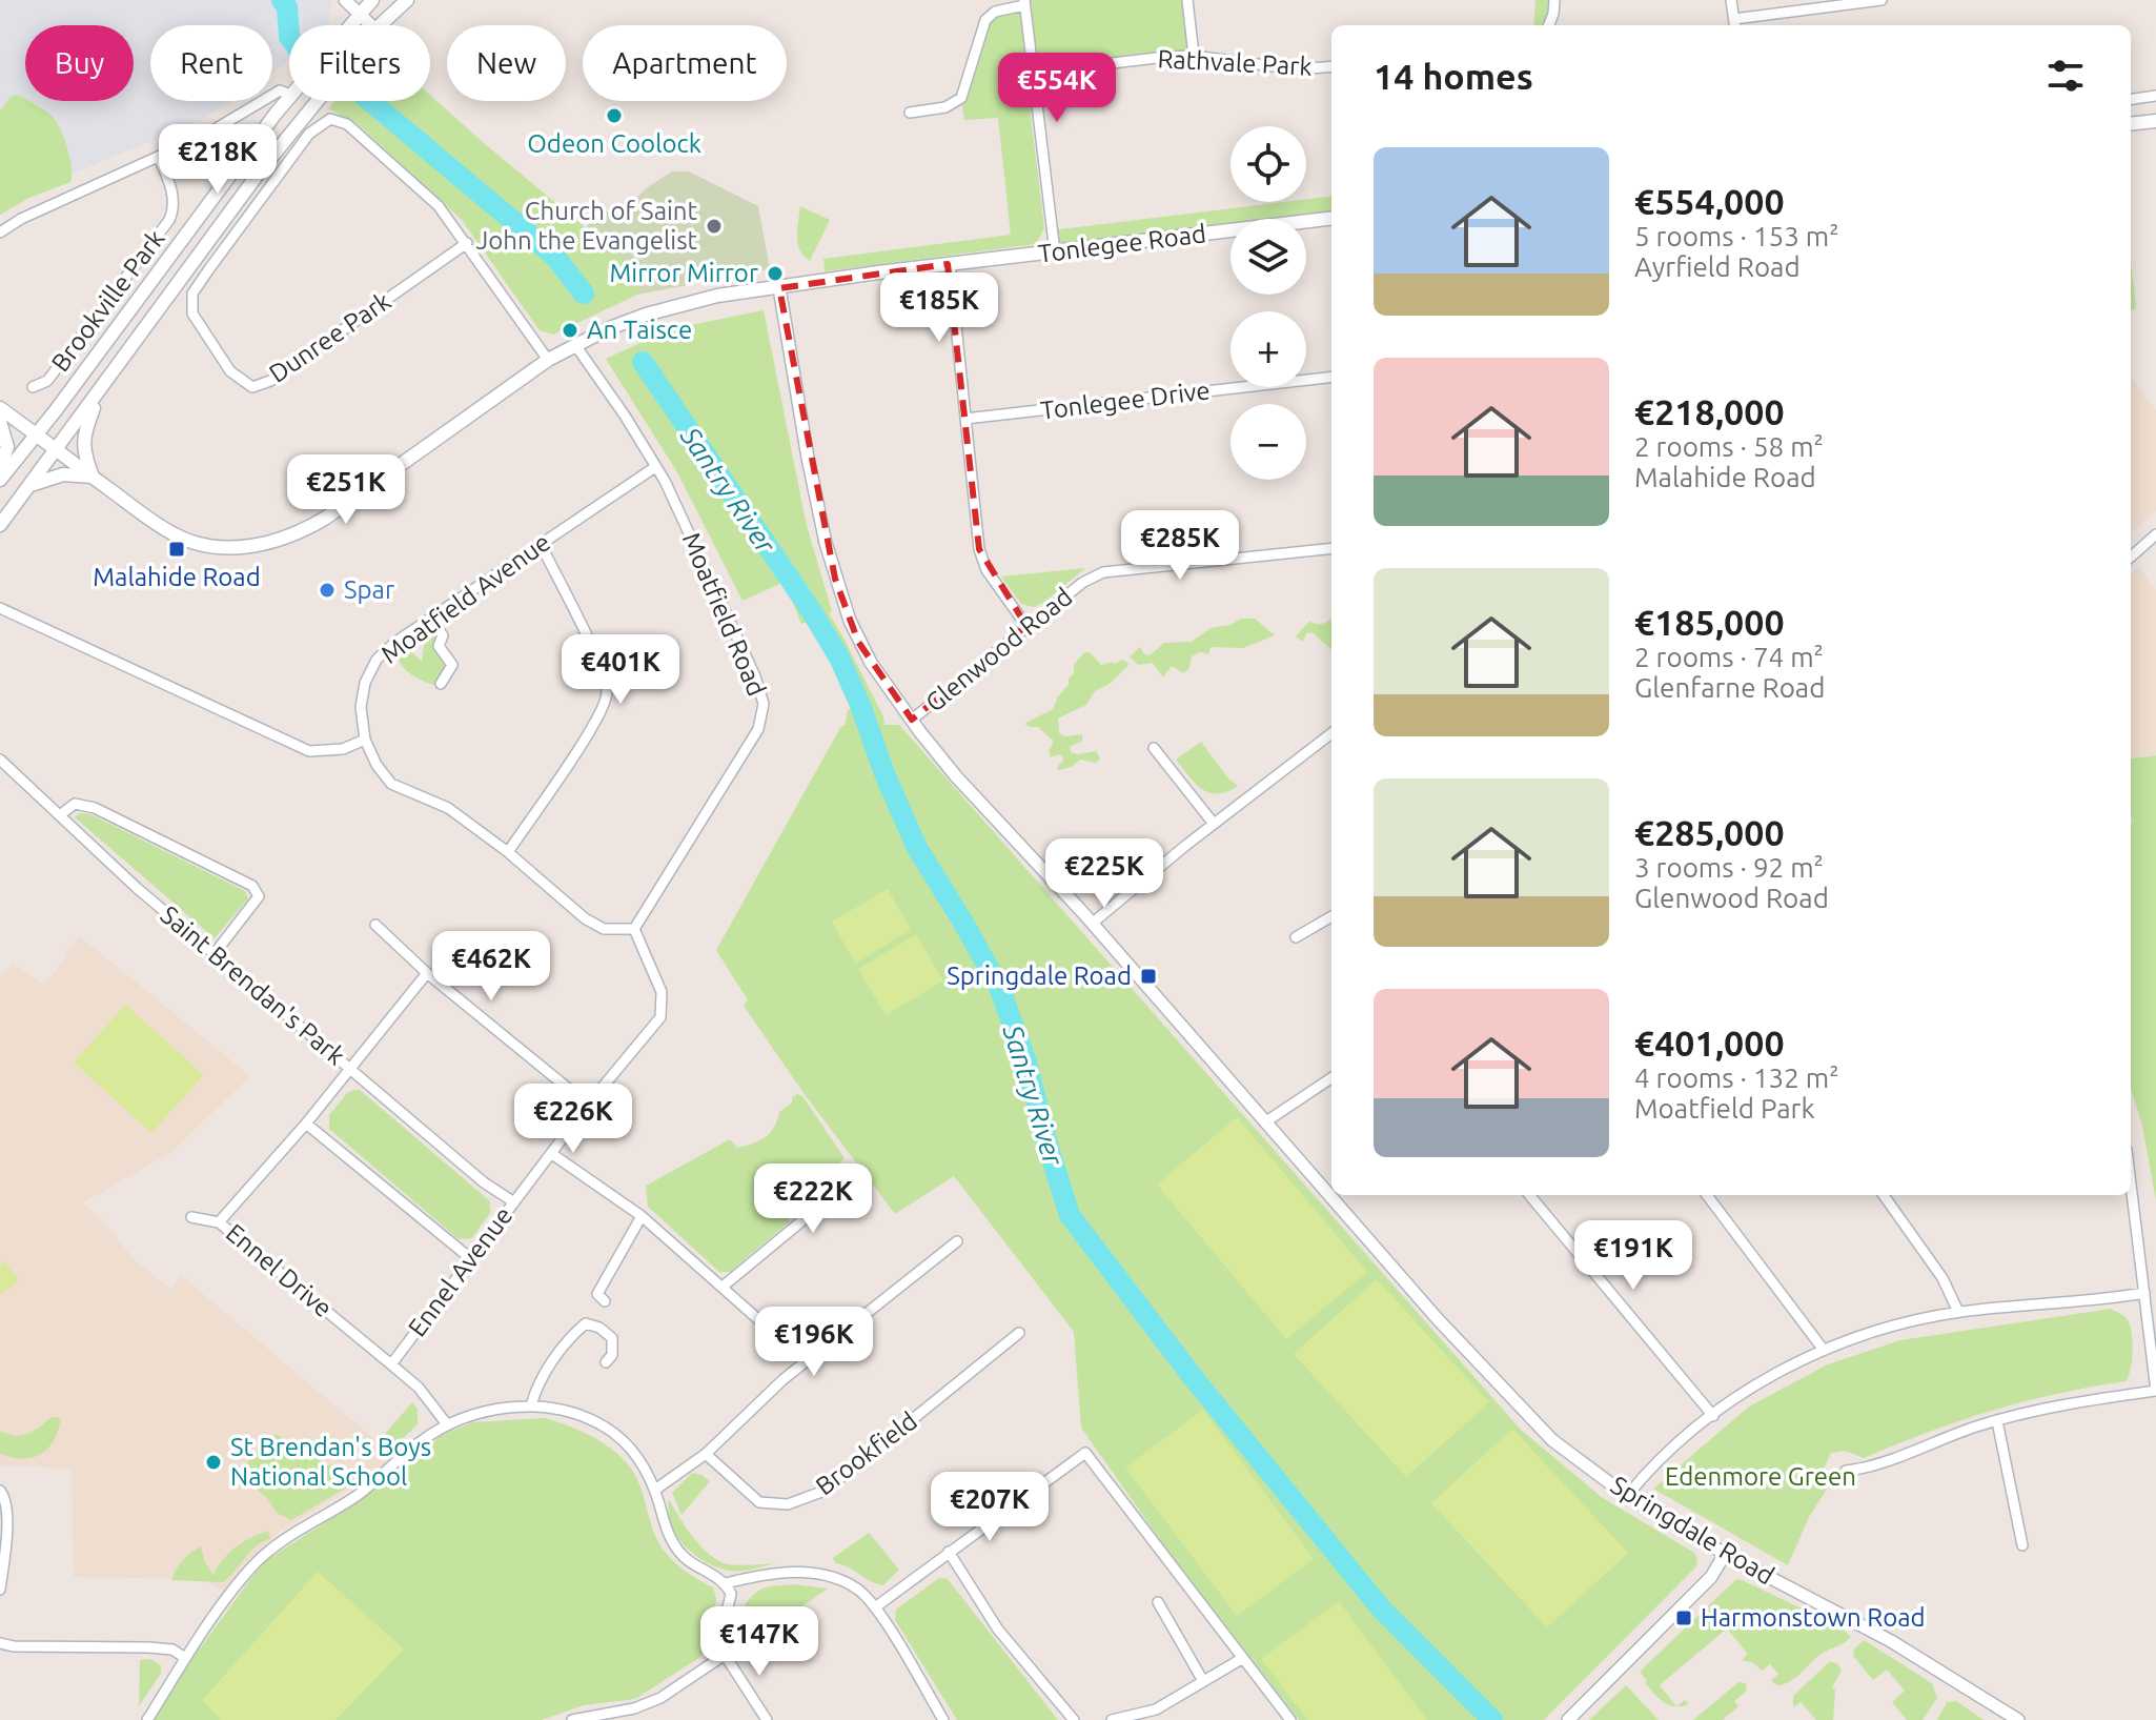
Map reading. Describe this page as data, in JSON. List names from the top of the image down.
{
  "streets": {
    "main road": ["Tonlegee Road"],
    "street": [
      "Rathvale Park",
      "Brookville Park",
      "Dunree Park",
      "Tonlegee Drive",
      "Moatfield Avenue",
      "Moatfield Road",
      "Glenwood Road",
      "Saint Brendan's Park",
      "Ennel Drive",
      "Ennel Avenue",
      "Brookfield",
      "Springdale Road"
    ]
  },
  "crossings": [
    ["Tonlegee Road", "Dunree Park"],
    ["Tonlegee Road", "Moatfield Road"],
    ["Tonlegee Road", "Springdale Road"],
    ["Moatfield Avenue", "Moatfield Road"],
    ["Moatfield Avenue", "Ennel Avenue"],
    ["Moatfield Road", "Ennel Avenue"],
    ["Glenwood Road", "Springdale Road"],
    ["Saint Brendan's Park", "Ennel Drive"],
    ["Saint Brendan's Park", "Ennel Avenue"],
    ["Ennel Drive", "Ennel Avenue"]
  ],
  "water": ["Santry River"],
  "parks": ["Edenmore Green"],
  "places": {
    "other": [
      "Odeon Coolock",
      "Church of Saint John the Evangelist",
      "Mirror Mirror",
      "An Taisce",
      "Spar",
      "St Brendan's Boys National School"
    ],
    "transit": ["Malahide Road", "Springdale Road", "Harmonstown Road"]
  },
  "page": {
    "chip": [
      "Buy",
      "Rent",
      "Filters",
      "New",
      "Apartment"
    ],
    "heading": "14 homes",
    "price": [
      "€554K",
      "€218K",
      "€185K",
      "€251K",
      "€285K",
      "€401K",
      "€225K",
      "€462K",
      "€226K",
      "€222K",
      "€191K",
      "€196K",
      "€207K",
      "€147K"
    ],
    "map_buttons": ["+", "−"],
    "list": [
      {
        "name": "€554,000",
        "note": "5 rooms · 153 m² · Ayrfield Road"
      },
      {
        "name": "€218,000",
        "note": "2 rooms · 58 m² · Malahide Road"
      },
      {
        "name": "€185,000",
        "note": "2 rooms · 74 m² · Glenfarne Road"
      },
      {
        "name": "€285,000",
        "note": "3 rooms · 92 m² · Glenwood Road"
      },
      {
        "name": "€401,000",
        "note": "4 rooms · 132 m² · Moatfield Park"
      }
    ]
  }
}
